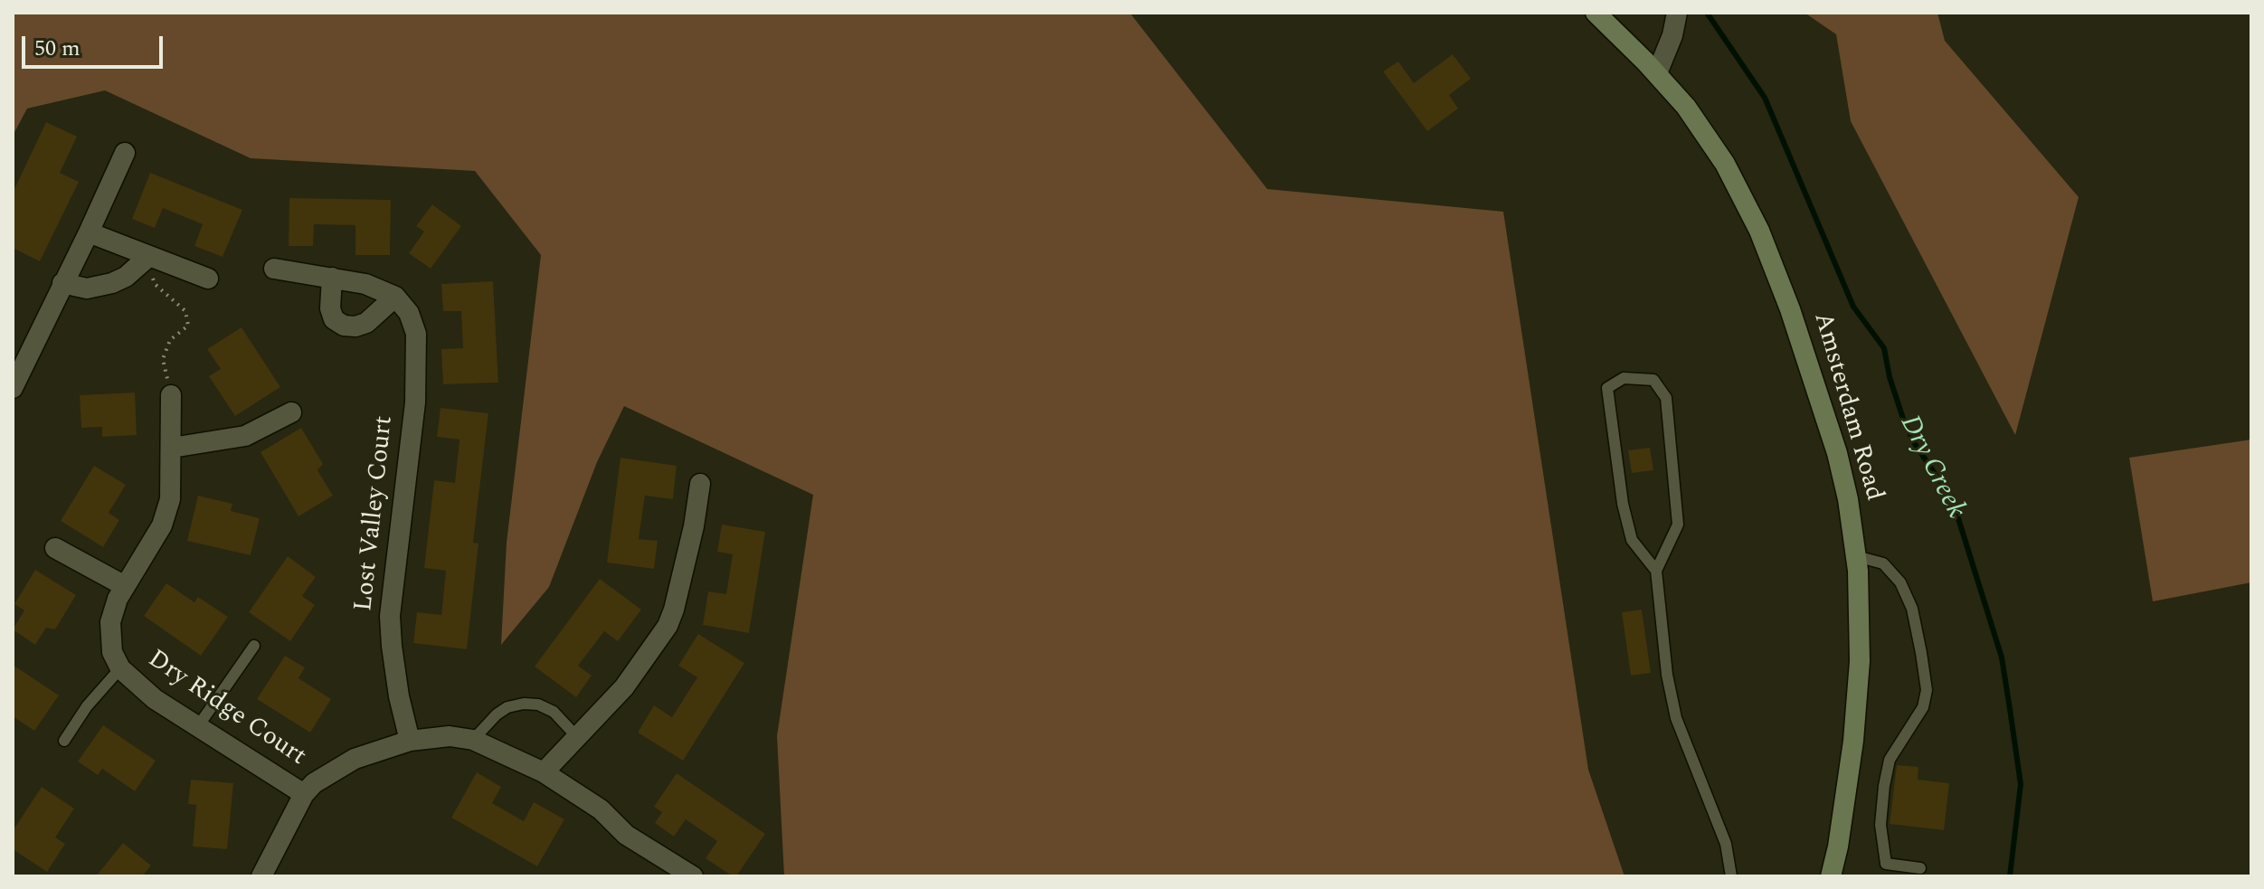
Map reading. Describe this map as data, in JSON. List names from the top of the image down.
{
  "streets": {
    "main road": ["Amsterdam Road"],
    "street": ["Lost Valley Court", "Dry Ridge Court"]
  },
  "water": ["Dry Creek"],
  "scale_bar": "50 m"
}
